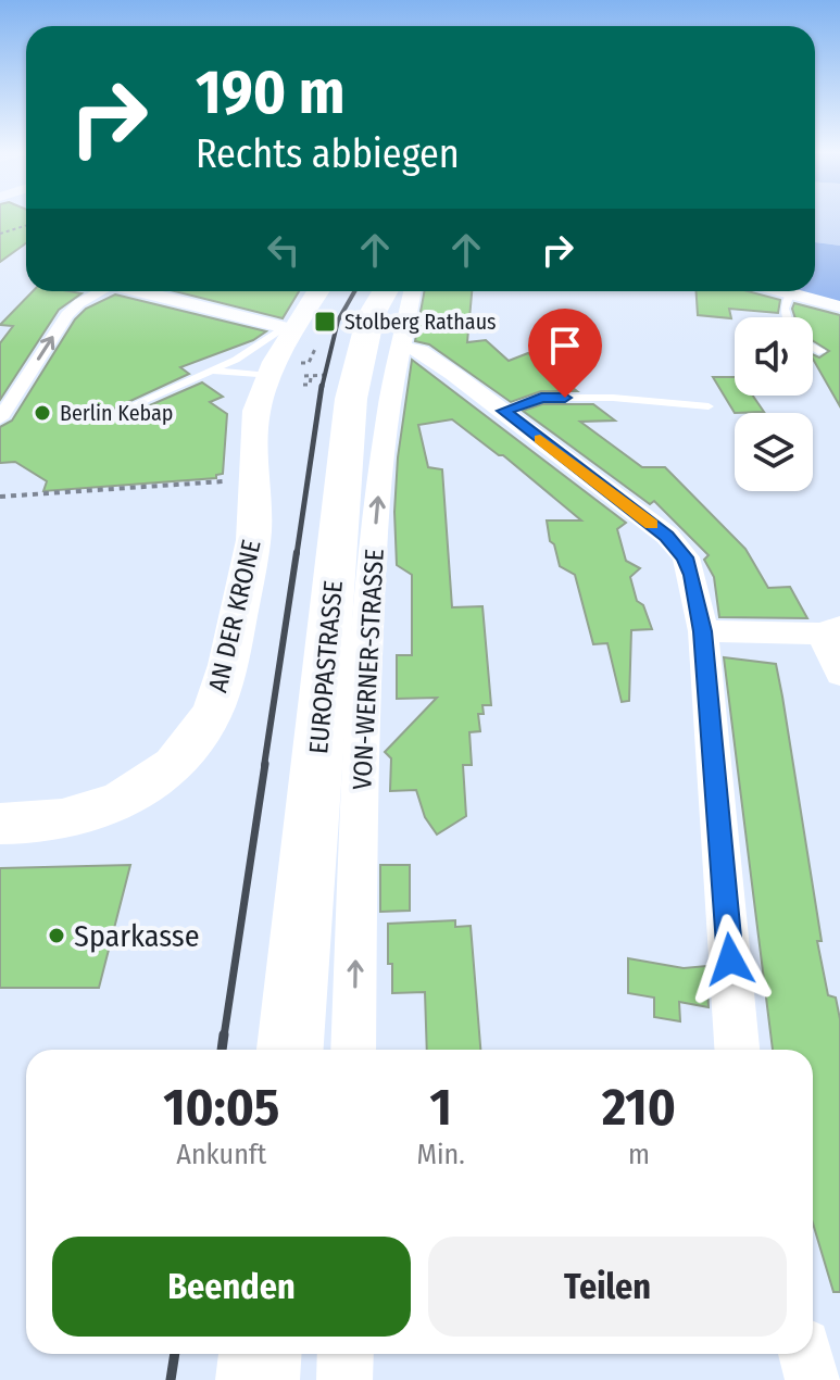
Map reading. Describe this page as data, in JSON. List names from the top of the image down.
{
  "streets": {
    "main road": ["EUROPASTRASSE"],
    "street": ["AN DER KRONE", "VON-WERNER-STRASSE"]
  },
  "one_way": ["VON-WERNER-STRASSE"],
  "places": {
    "transit": ["Stolberg Rathaus"],
    "other": ["Berlin Kebap", "Sparkasse"]
  },
  "page": {
    "turn": ["190 m", "Rechts abbiegen"],
    "eta": [
      "10:05",
      "Ankunft",
      "1",
      "Min.",
      "210",
      "m"
    ],
    "buttons": ["Beenden", "Teilen"]
  }
}
